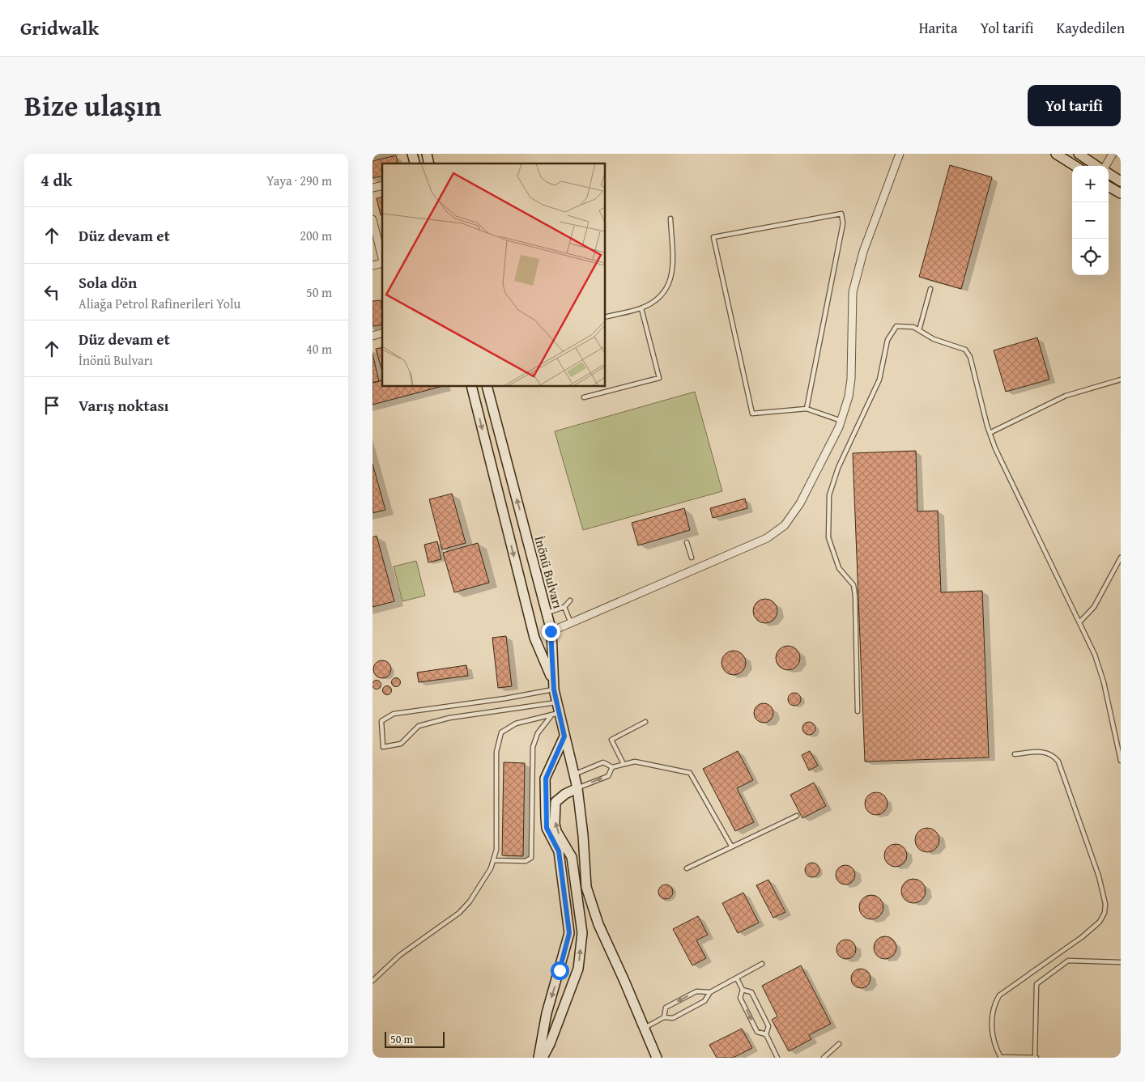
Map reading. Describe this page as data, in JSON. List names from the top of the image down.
{
  "streets": {
    "street": ["İnönü Bulvarı"]
  },
  "scale_bar": "50 m",
  "page": {
    "header": "Gridwalk",
    "nav": ["Harita", "Yol tarifi", "Kaydedilen"],
    "title": "Bize ulaşın",
    "buttons": "Yol tarifi",
    "heading": ["4 dk", "Yaya · 290 m"],
    "map_buttons": ["+", "−"],
    "list": [
      ["Düz devam et", "200 m"],
      ["Sola dön", "Aliağa Petrol Rafinerileri Yolu", "50 m"],
      ["Düz devam et", "İnönü Bulvarı", "40 m"],
      "Varış noktası"
    ],
    "scale": "50 m"
  }
}
